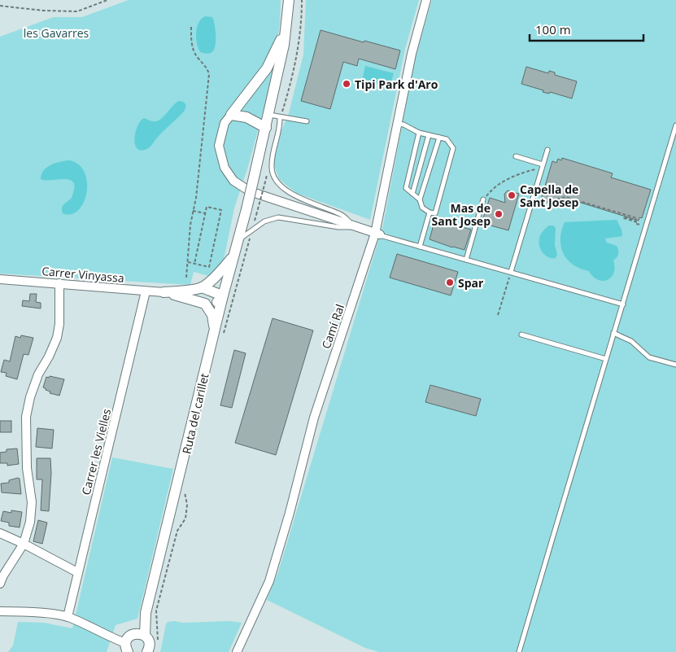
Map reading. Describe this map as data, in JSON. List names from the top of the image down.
{
  "streets": {
    "street": ["Carrer Vinyassa", "Camí Ral", "Carrer les Vielles"]
  },
  "crossings": [
    ["Carrer Vinyassa", "Carrer les Vielles"]
  ],
  "parks": ["les Gavarres"],
  "places": [
    "Tipi Park d'Aro",
    "Capella de Sant Josep",
    "Mas de Sant Josep",
    "Spar"
  ],
  "scale_bar": "100 m"
}
